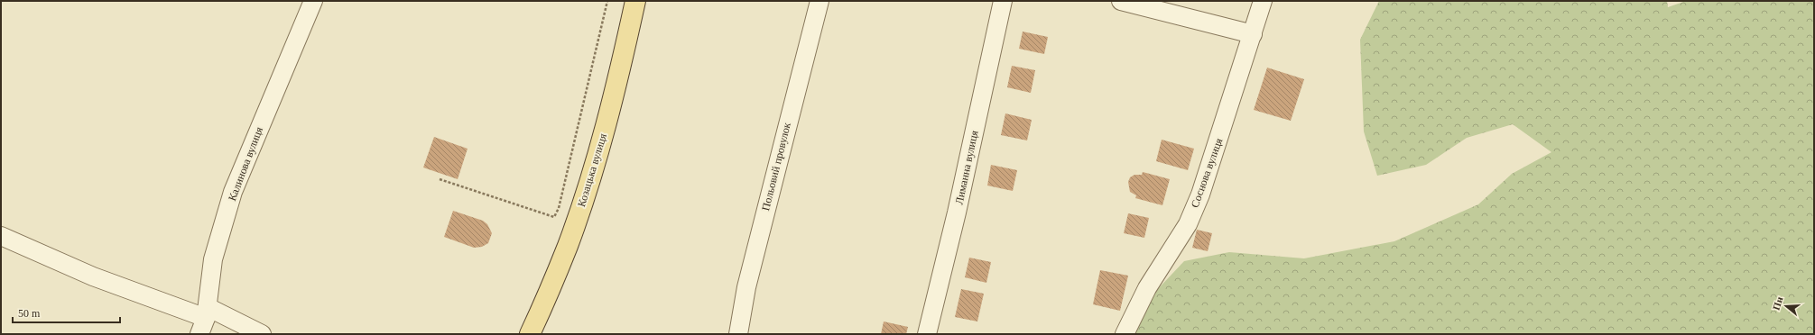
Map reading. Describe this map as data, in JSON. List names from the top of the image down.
{
  "streets": {
    "main road": ["Козацька вулиця"],
    "street": [
      "Калинова вулиця",
      "Польовий провулок",
      "Лиманна вулиця",
      "Соснова вулиця"
    ]
  },
  "scale_bar": "50 m",
  "north": "left"
}
